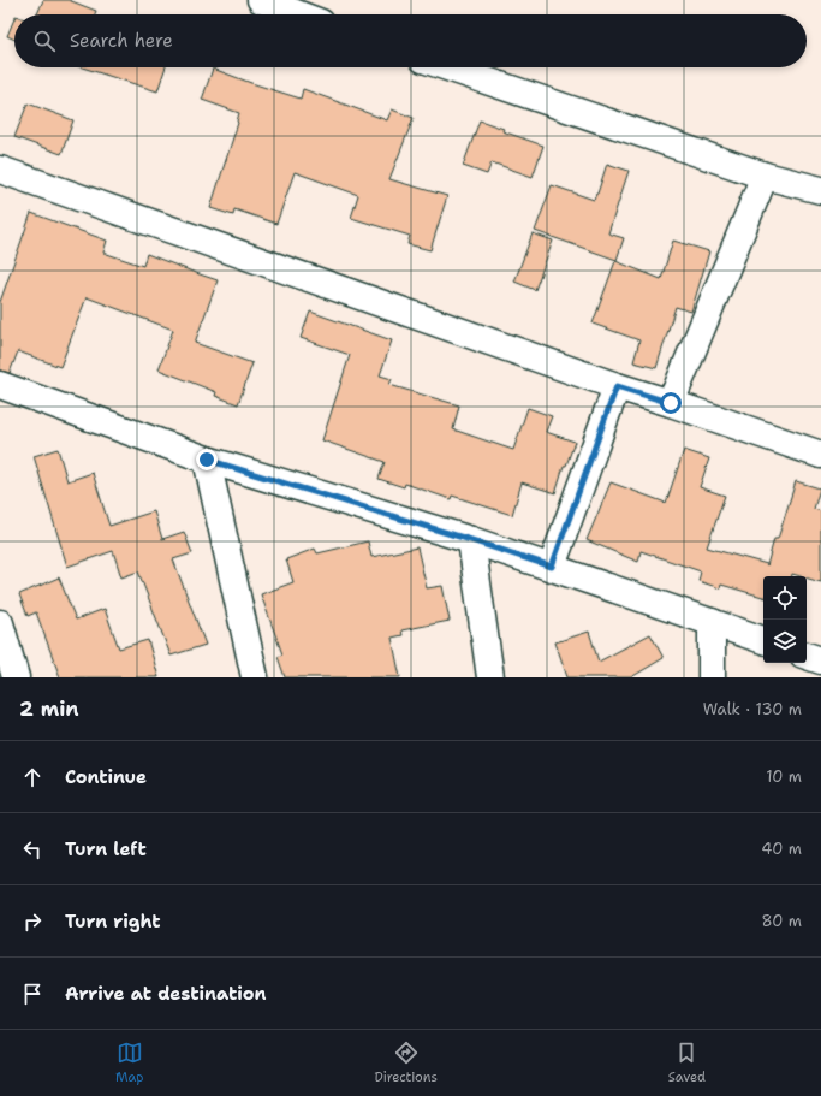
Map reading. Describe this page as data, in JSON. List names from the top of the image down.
{
  "page": {
    "search": "Search here",
    "heading": ["2 min", "Walk · 130 m"],
    "list": [
      ["Continue", "10 m"],
      ["Turn left", "40 m"],
      ["Turn right", "80 m"],
      "Arrive at destination"
    ],
    "nav": ["Map", "Directions", "Saved"]
  }
}
